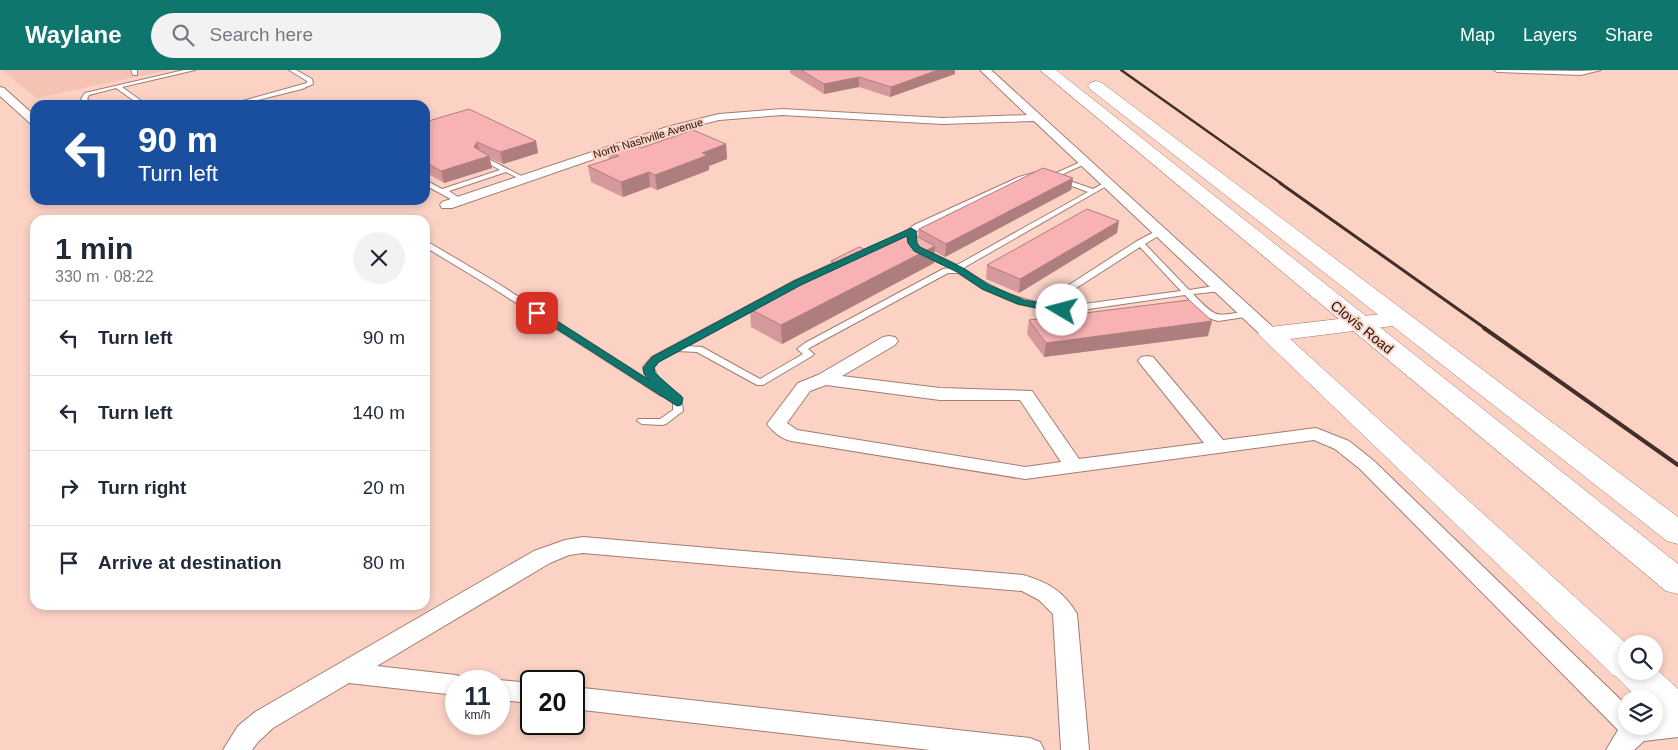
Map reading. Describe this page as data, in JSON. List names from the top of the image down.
{
  "streets": {
    "main road": ["Clovis Road"],
    "street": ["North Nashville Avenue"]
  },
  "page": {
    "header": "Waylane",
    "search": "Search here",
    "nav": ["Map", "Layers", "Share"],
    "turn": ["90 m", "Turn left"],
    "heading": ["1 min", "330 m · 08:22"],
    "list": [
      {
        "name": "Turn left",
        "value": "90 m"
      },
      {
        "name": "Turn left",
        "value": "140 m"
      },
      {
        "name": "Turn right",
        "value": "20 m"
      },
      {
        "name": "Arrive at destination",
        "value": "80 m"
      }
    ],
    "speed": "11 km/h",
    "limit": "20"
  }
}
